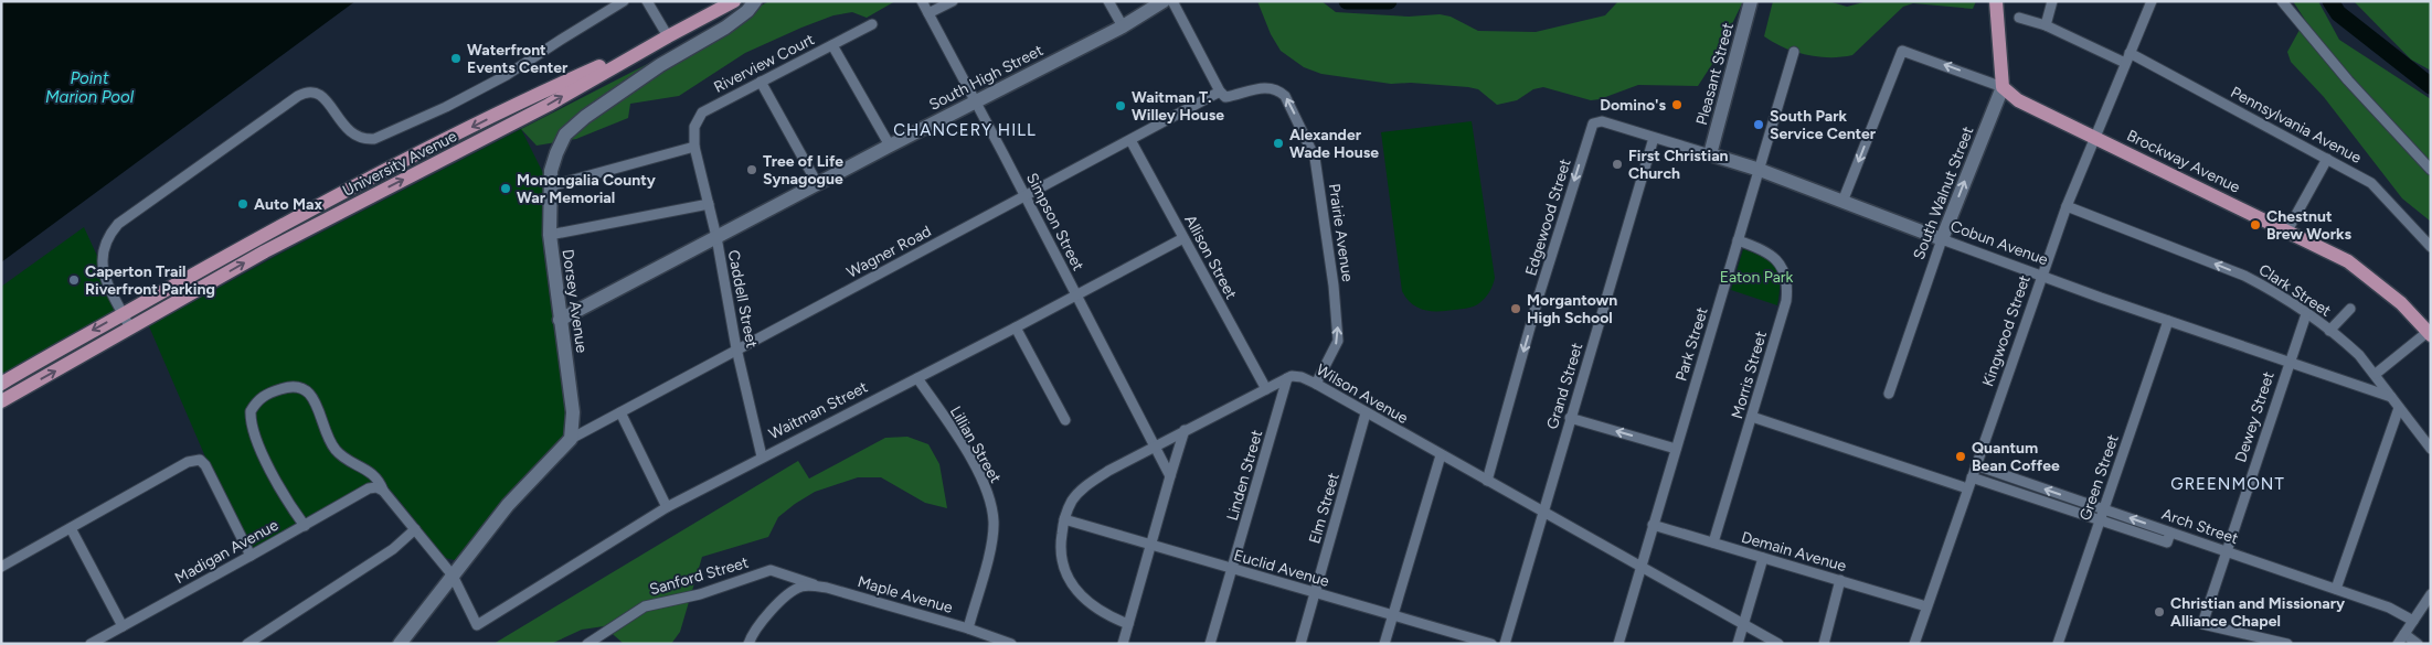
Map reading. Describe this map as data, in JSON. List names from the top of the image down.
{
  "streets": {
    "main road": ["Brockway Avenue", "University Avenue", "South Walnut Street"],
    "street": [
      "Riverview Court",
      "Pleasant Street",
      "South High Street",
      "Pennsylvania Avenue",
      "Edgewood Street",
      "Simpson Street",
      "Prairie Avenue",
      "Cobun Avenue",
      "Wagner Road",
      "Allison Street",
      "Clark Street",
      "Caddell Street",
      "Dorsey Avenue",
      "Kingwood Street",
      "Park Street",
      "Morris Street",
      "Grand Street",
      "Wilson Avenue",
      "Waitman Street",
      "Dewey Street",
      "Lillian Street",
      "Linden Street",
      "Green Street",
      "Elm Street",
      "Arch Street",
      "Madigan Avenue",
      "Demain Avenue",
      "Euclid Avenue",
      "Sanford Street",
      "Maple Avenue"
    ]
  },
  "crossings": [
    ["Riverview Court", "Caddell Street"],
    ["Pleasant Street", "Cobun Avenue"],
    ["South High Street", "Simpson Street"],
    ["South High Street", "Caddell Street"],
    ["South High Street", "Dorsey Avenue"],
    ["Pennsylvania Avenue", "Kingwood Street"],
    ["Brockway Avenue", "South Walnut Street"],
    ["Brockway Avenue", "Cobun Avenue"],
    ["Brockway Avenue", "Kingwood Street"],
    ["South Walnut Street", "Cobun Avenue"],
    ["Edgewood Street", "Cobun Avenue"],
    ["Edgewood Street", "Wilson Avenue"],
    ["Simpson Street", "Wagner Road"],
    ["Simpson Street", "Waitman Street"],
    ["Prairie Avenue", "Wagner Road"],
    ["Prairie Avenue", "Wilson Avenue"],
    ["Cobun Avenue", "Clark Street"],
    ["Cobun Avenue", "Kingwood Street"],
    ["Cobun Avenue", "Park Street"],
    ["Cobun Avenue", "Grand Street"],
    ["Cobun Avenue", "Dewey Street"],
    ["Cobun Avenue", "Green Street"],
    ["Wagner Road", "Allison Street"],
    ["Wagner Road", "Caddell Street"],
    ["Wagner Road", "Dorsey Avenue"],
    ["Allison Street", "Waitman Street"],
    ["Clark Street", "Kingwood Street"],
    ["Clark Street", "Dewey Street"],
    ["Caddell Street", "Waitman Street"],
    ["Kingwood Street", "Arch Street"],
    ["Kingwood Street", "Demain Avenue"],
    ["Park Street", "Morris Street"],
    ["Park Street", "Wilson Avenue"],
    ["Park Street", "Demain Avenue"],
    ["Morris Street", "Demain Avenue"],
    ["Grand Street", "Wilson Avenue"],
    ["Wilson Avenue", "Linden Street"],
    ["Wilson Avenue", "Elm Street"],
    ["Waitman Street", "Lillian Street"],
    ["Dewey Street", "Arch Street"],
    ["Lillian Street", "Maple Avenue"],
    ["Linden Street", "Euclid Avenue"],
    ["Green Street", "Arch Street"],
    ["Elm Street", "Euclid Avenue"],
    ["Sanford Street", "Maple Avenue"]
  ],
  "one_way": [
    "South Walnut Street",
    "Edgewood Street",
    "Prairie Avenue",
    "Clark Street"
  ],
  "districts": ["CHANCERY HILL", "GREENMONT"],
  "water": ["Point Marion Pool"],
  "parks": ["Eaton Park"],
  "places": [
    "Waterfront Events Center",
    "Domino's",
    "Waitman T. Willey House",
    "South Park Service Center",
    "Alexander Wade House",
    "First Christian Church",
    "Tree of Life Synagogue",
    "Monongalia County War Memorial",
    "Auto Max",
    "Chestnut Brew Works",
    "Caperton Trail Riverfront Parking",
    "Morgantown High School",
    "Quantum Bean Coffee",
    "Christian and Missionary Alliance Chapel"
  ]
}
